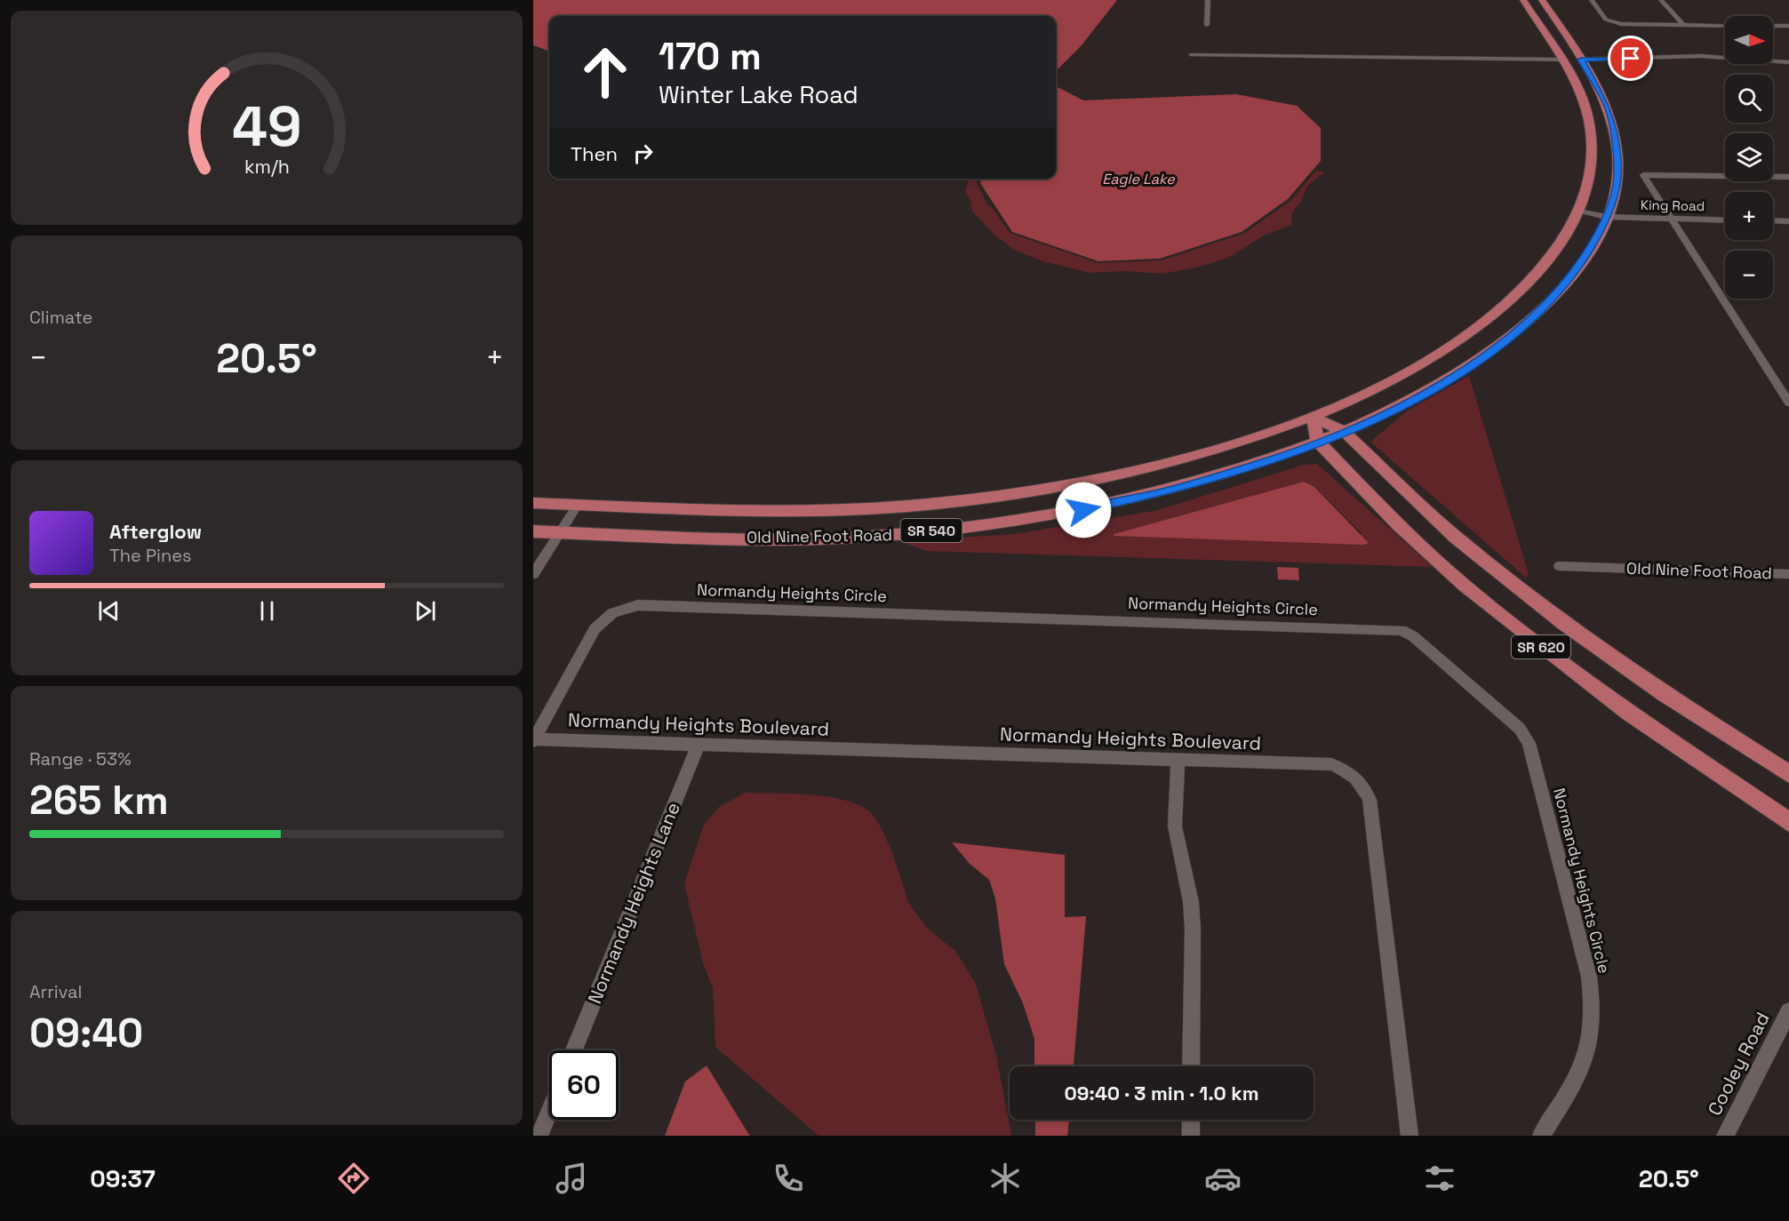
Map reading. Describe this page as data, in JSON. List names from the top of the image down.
{
  "streets": {
    "main road": ["SR 540", "Old Nine Foot Road", "SR 620"],
    "street": [
      "King Road",
      "Normandy Heights Circle",
      "Normandy Heights Boulevard",
      "Normandy Heights Lane",
      "Cooley Road"
    ]
  },
  "crossings": [
    ["King Road", "SR 540"],
    ["SR 540", "Old Nine Foot Road"],
    ["SR 540", "SR 620"],
    ["Old Nine Foot Road", "SR 620"],
    ["Normandy Heights Circle", "Normandy Heights Boulevard"],
    ["Normandy Heights Boulevard", "Normandy Heights Lane"]
  ],
  "water": ["Eagle Lake"],
  "north": "right",
  "page": {
    "map_buttons": ["+", "−"],
    "turn": ["170 m", "Winter Lake Road"],
    "then": "Then",
    "tile": [
      "Climate",
      ["Range · 53%", "265 km"],
      ["Arrival", "09:40"]
    ],
    "heat": ["−", "20.5°", "+"],
    "song": ["Afterglow", "The Pines"],
    "limit": "60",
    "trip": "09:40 · 3 min · 1.0 km",
    "tabs": ["09:37", "20.5°"],
    "gauge": ["49", "km/h"]
  }
}
